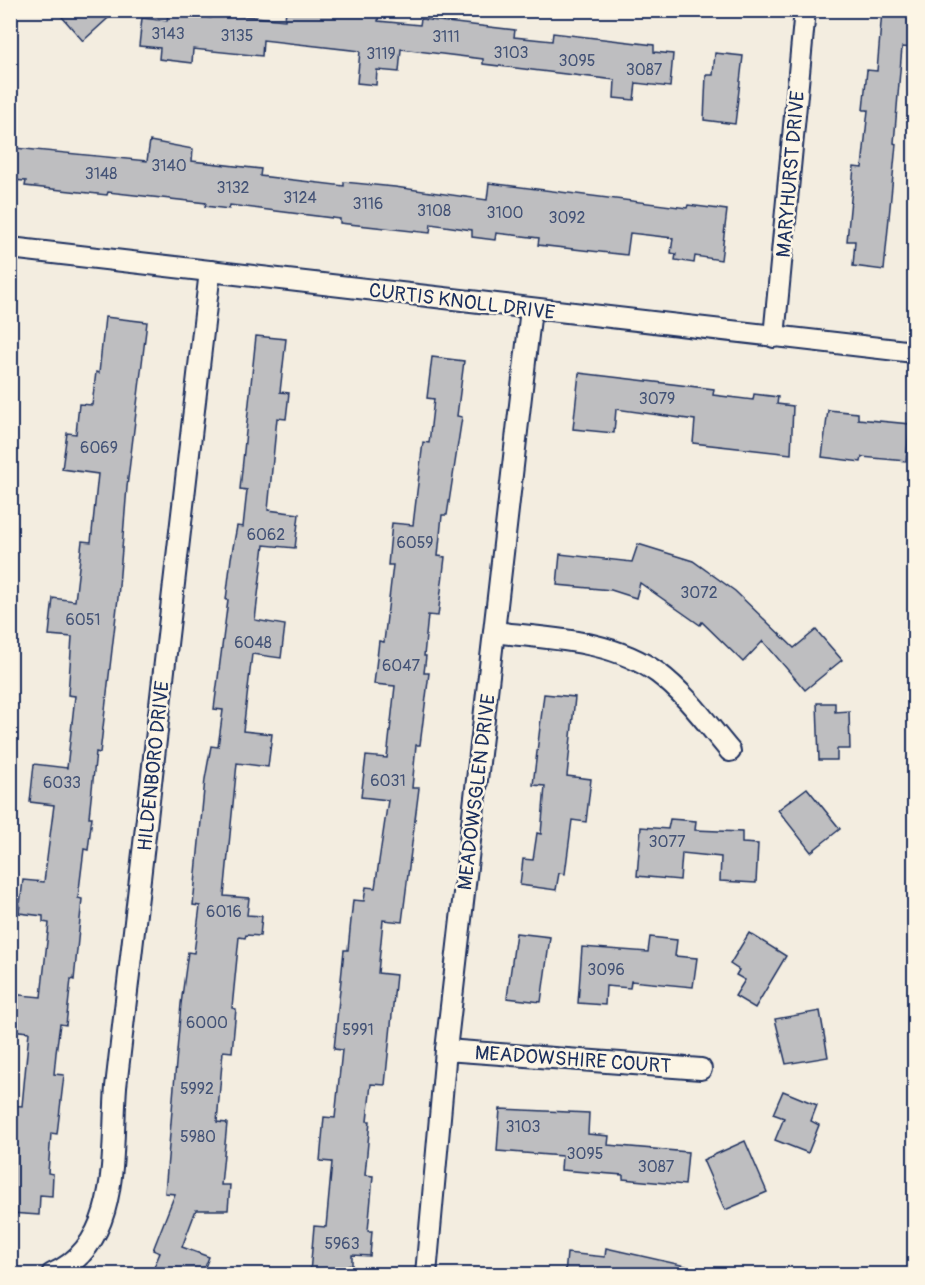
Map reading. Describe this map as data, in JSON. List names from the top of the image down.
{
  "streets": {
    "street": [
      "MARYHURST DRIVE",
      "CURTIS KNOLL DRIVE",
      "HILDENBORO DRIVE",
      "MEADOWSGLEN DRIVE",
      "MEADOWSHIRE COURT"
    ]
  },
  "crossings": [
    ["MARYHURST DRIVE", "CURTIS KNOLL DRIVE"],
    ["CURTIS KNOLL DRIVE", "HILDENBORO DRIVE"],
    ["CURTIS KNOLL DRIVE", "MEADOWSGLEN DRIVE"],
    ["MEADOWSGLEN DRIVE", "MEADOWSHIRE COURT"]
  ],
  "house_numbers": [
    "3143",
    "3135",
    "3111",
    "3103",
    "3119",
    "3095",
    "3087",
    "3140",
    "3148",
    "3132",
    "3124",
    "3116",
    "3108",
    "3100",
    "3092",
    "3079",
    "6069",
    "6062",
    "6059",
    "3072",
    "6051",
    "6048",
    "6047",
    "6031",
    "6033",
    "3077",
    "6016",
    "3096",
    "6000",
    "5991",
    "5992",
    "3103",
    "5980",
    "3095",
    "3087",
    "5963"
  ]
}
